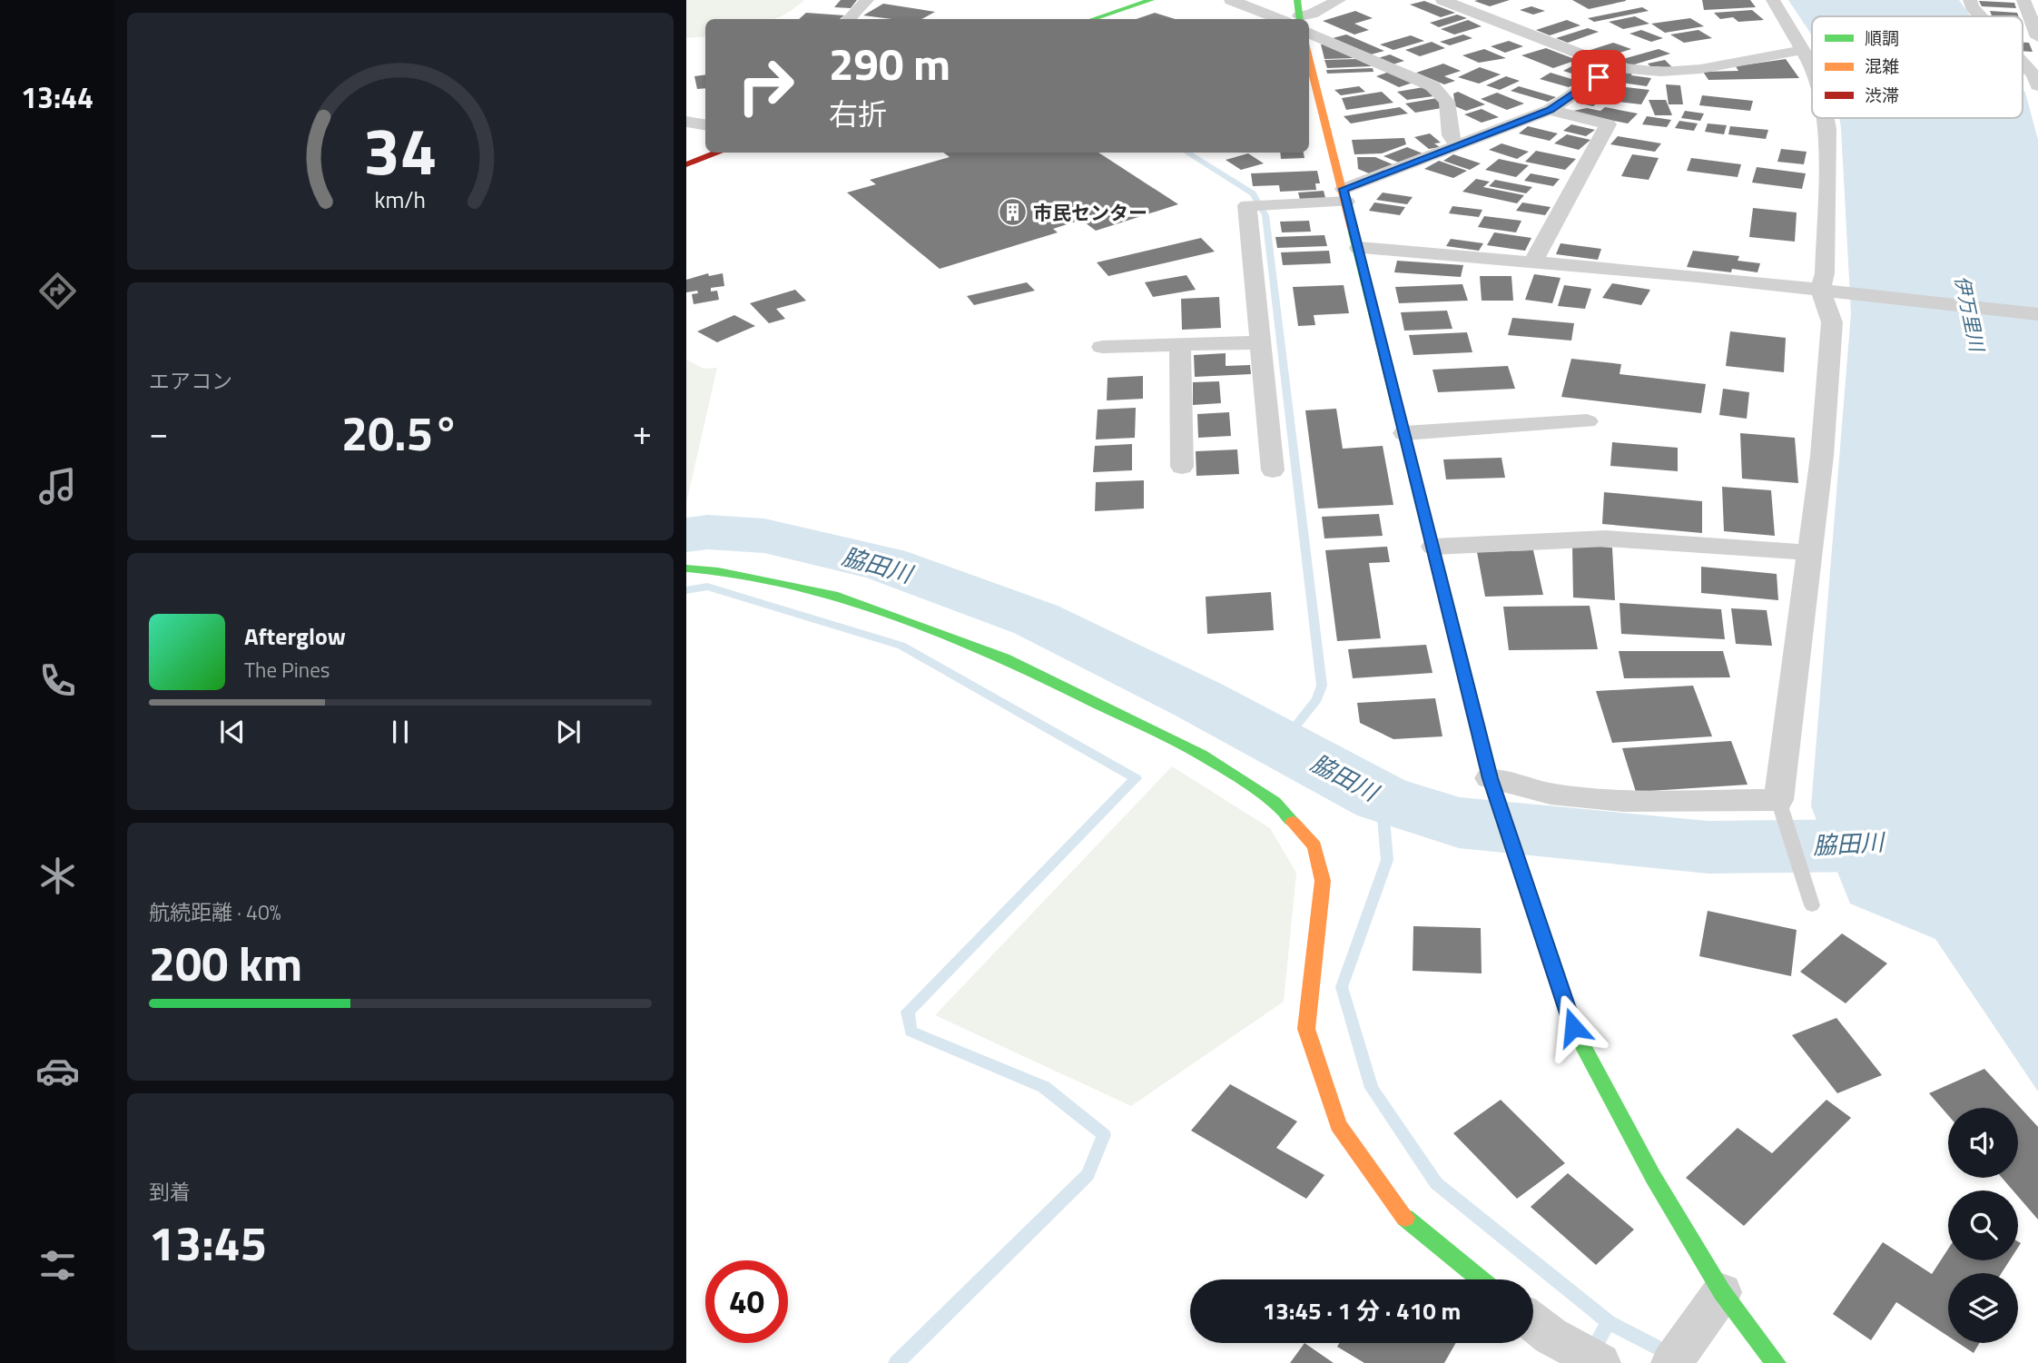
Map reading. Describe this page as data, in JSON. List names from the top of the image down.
{
  "water": ["伊万里川", "脇田川"],
  "places": {
    "building": ["市民センター"]
  },
  "legend": ["順調", "混雑", "渋滞"],
  "page": {
    "tabs": "13:44",
    "turn": ["290 m", "右折"],
    "tile": [
      "エアコン",
      ["航続距離 · 40%", "200 km"],
      ["到着", "13:45"]
    ],
    "heat": ["−", "20.5°", "+"],
    "song": ["Afterglow", "The Pines"],
    "limit": "40",
    "trip": "13:45 · 1 分 · 410 m",
    "gauge": ["34", "km/h"]
  }
}
